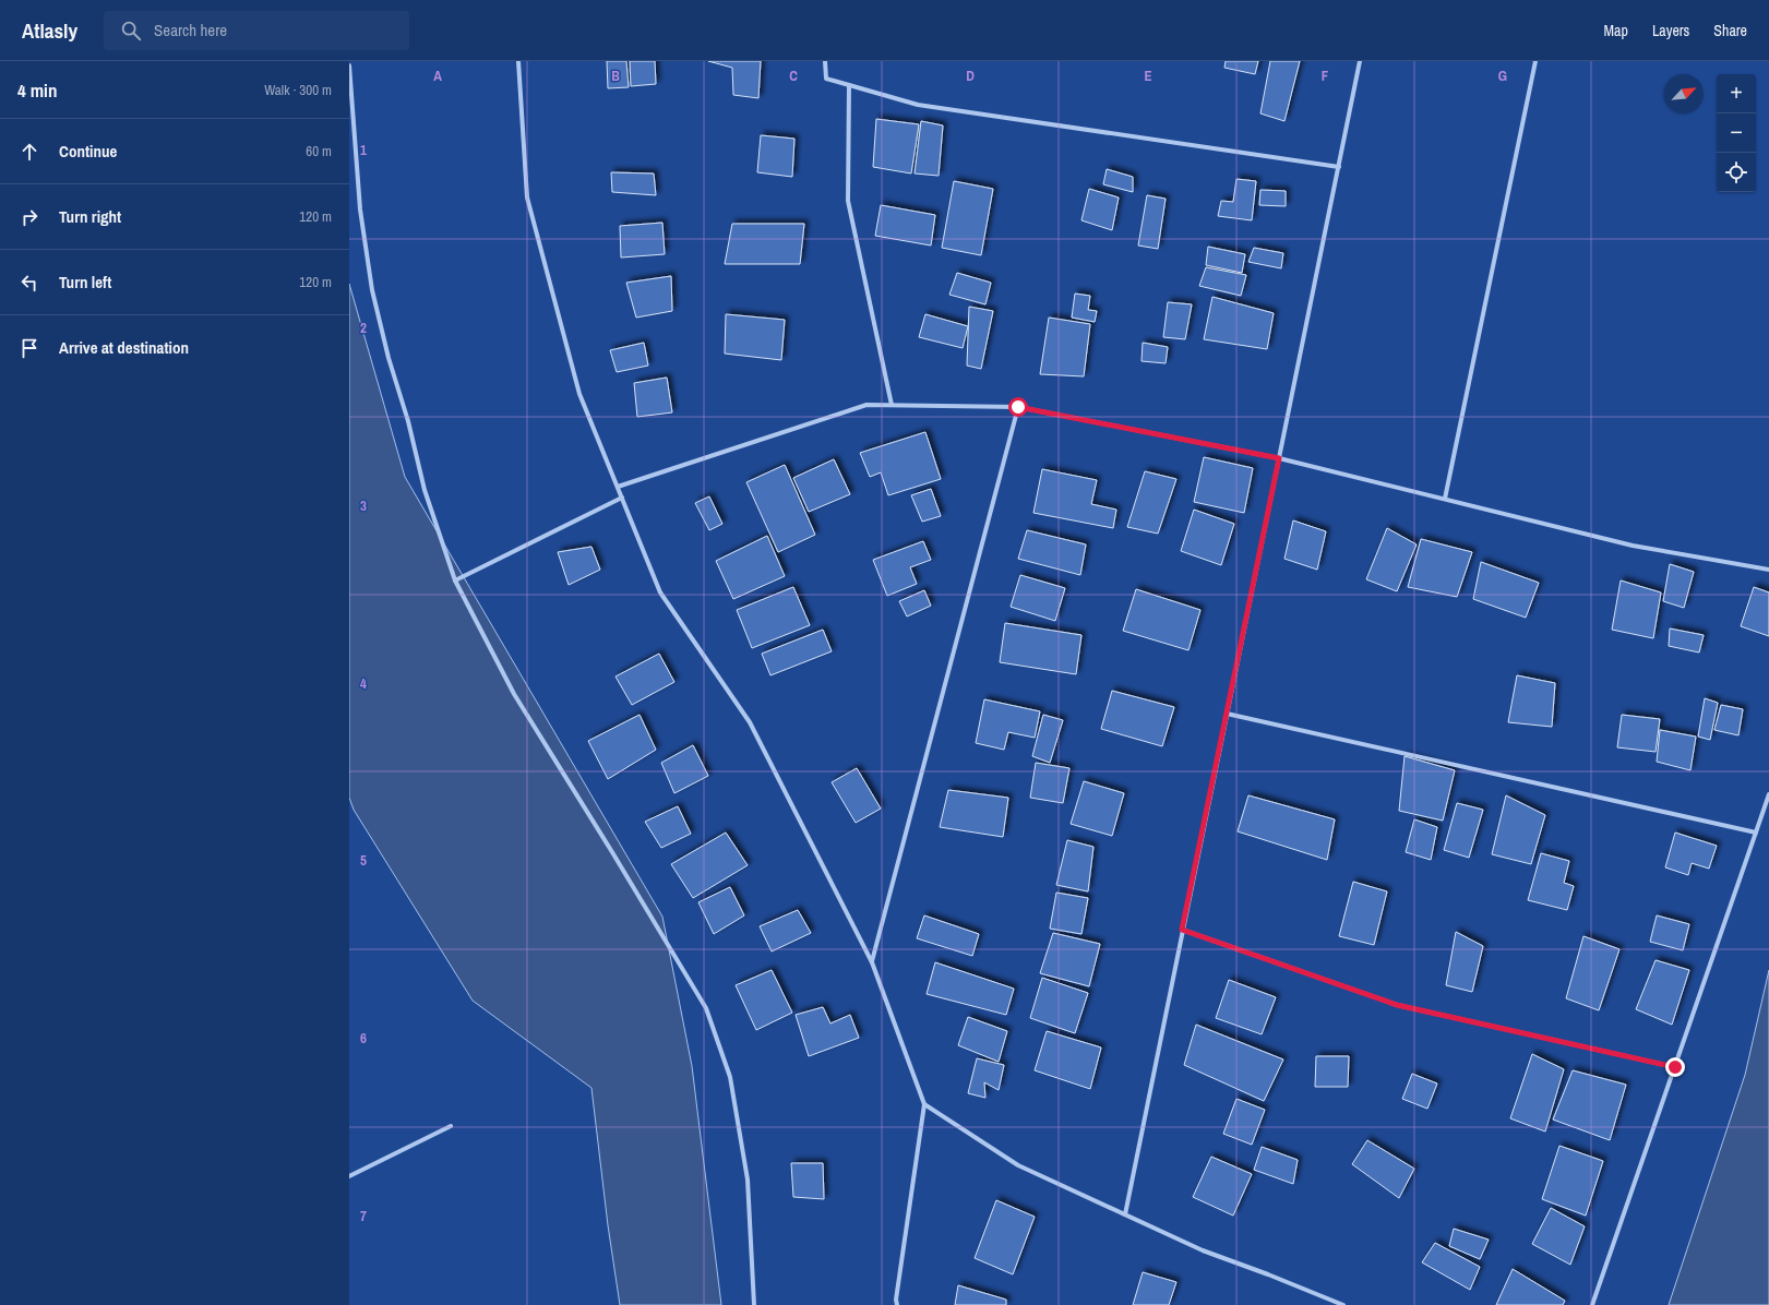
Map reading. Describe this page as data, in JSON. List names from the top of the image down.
{
  "north": "top right",
  "page": {
    "header": "Atlasly",
    "search": "Search here",
    "nav": ["Map", "Layers", "Share"],
    "heading": ["4 min", "Walk · 300 m"],
    "map_buttons": ["+", "−"],
    "list": [
      ["Continue", "60 m"],
      ["Turn right", "120 m"],
      ["Turn left", "120 m"],
      "Arrive at destination"
    ]
  },
  "grid": {
    "columns": [
      "A",
      "B",
      "C",
      "D",
      "E",
      "F",
      "G"
    ],
    "rows": [
      "1",
      "2",
      "3",
      "4",
      "5",
      "6",
      "7"
    ]
  }
}
